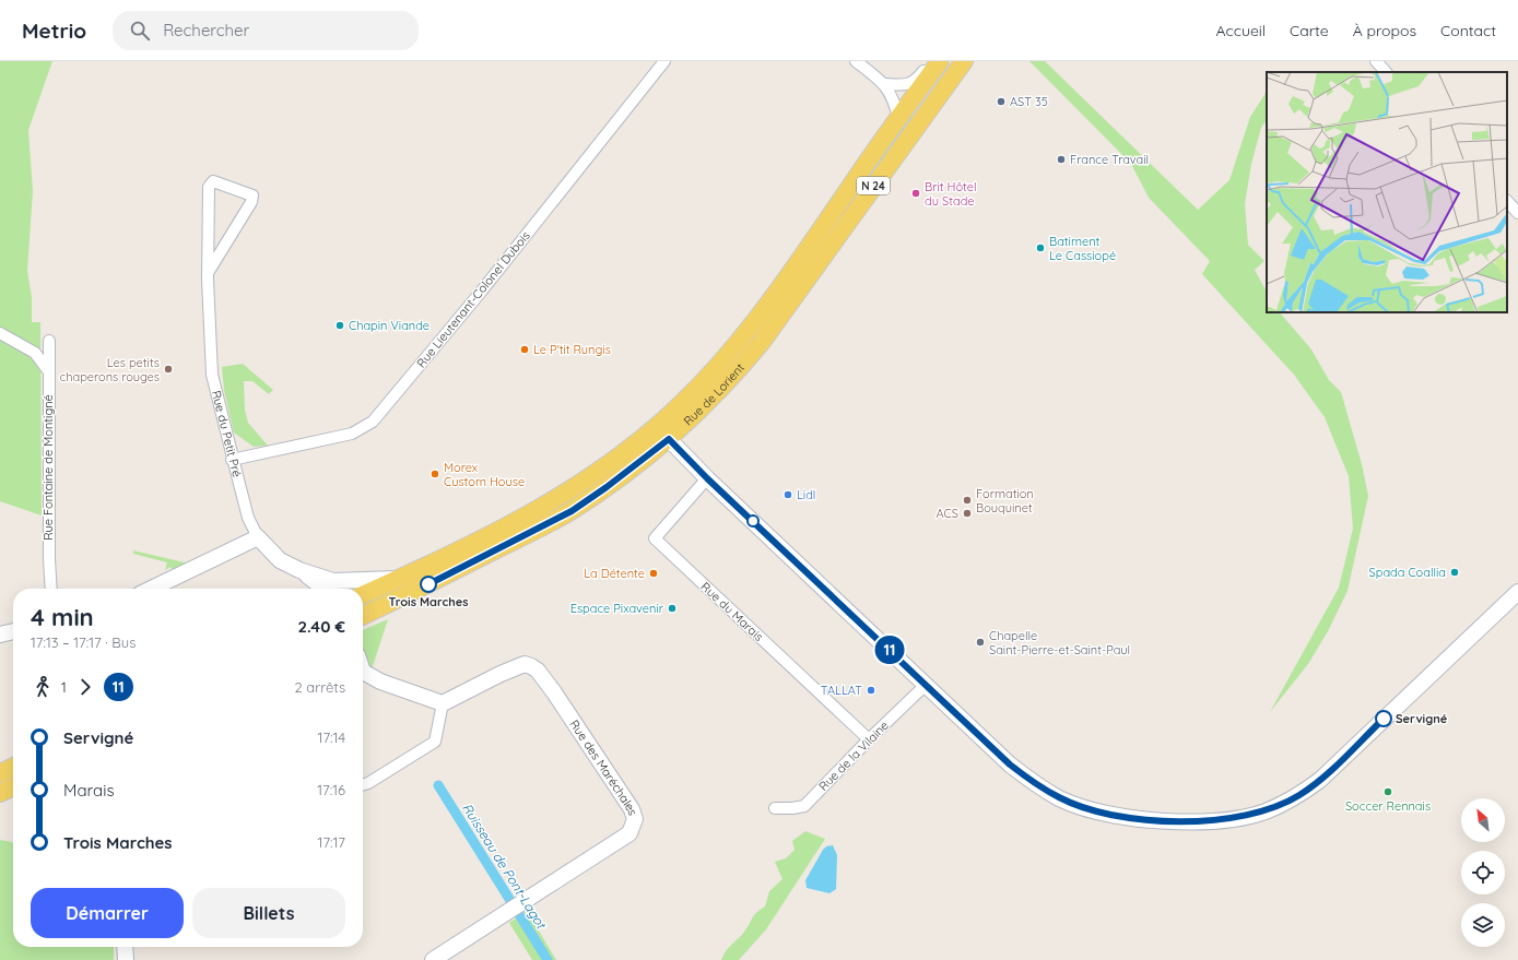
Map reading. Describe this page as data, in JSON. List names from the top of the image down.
{
  "streets": {
    "main road": ["N 24", "Rue de Lorient"],
    "street": [
      "Rue Lieutenant-Colonel Dubois",
      "Rue du Petit Pré",
      "Rue Fontaine de Montigné",
      "Rue du Marais",
      "Rue de la Vilaine",
      "Rue des Maréchales"
    ]
  },
  "crossings": [
    ["Rue Lieutenant-Colonel Dubois", "Rue du Petit Pré"],
    ["Rue du Marais", "Rue de la Vilaine"]
  ],
  "water": ["Ruisseau de Pont-Lagot"],
  "places": [
    "AST 35",
    "France Travail",
    "Brit Hôtel du Stade",
    "Batiment Le Cassiopé",
    "Chapin Viande",
    "Le P'tit Rungis",
    "Les petits chaperons rouges",
    "Morex Custom House",
    "Lidl",
    "Formation Bouquinet",
    "ACS",
    "Spada Coallia",
    "La Détente",
    "Trois Marches",
    "Espace Pixavenir",
    "Chapelle Saint-Pierre-et-Saint-Paul",
    "TALLAT",
    "Servigné",
    "Soccer Rennais"
  ],
  "lines": ["bus line 11"],
  "north": "top left",
  "page": {
    "header": "Metrio",
    "search": "Rechercher",
    "nav": [
      "Accueil",
      "Carte",
      "À propos",
      "Contact"
    ],
    "on_map": "11",
    "heading": ["4 min", "17:13 – 17:17 · Bus", "2.40 €"],
    "legs": ["1", "11", "2 arrêts"],
    "list": [
      {
        "name": "Servigné",
        "value": "17:14"
      },
      {
        "name": "Marais",
        "value": "17:16"
      },
      {
        "name": "Trois Marches",
        "value": "17:17"
      }
    ],
    "buttons": ["Démarrer", "Billets"]
  }
}
